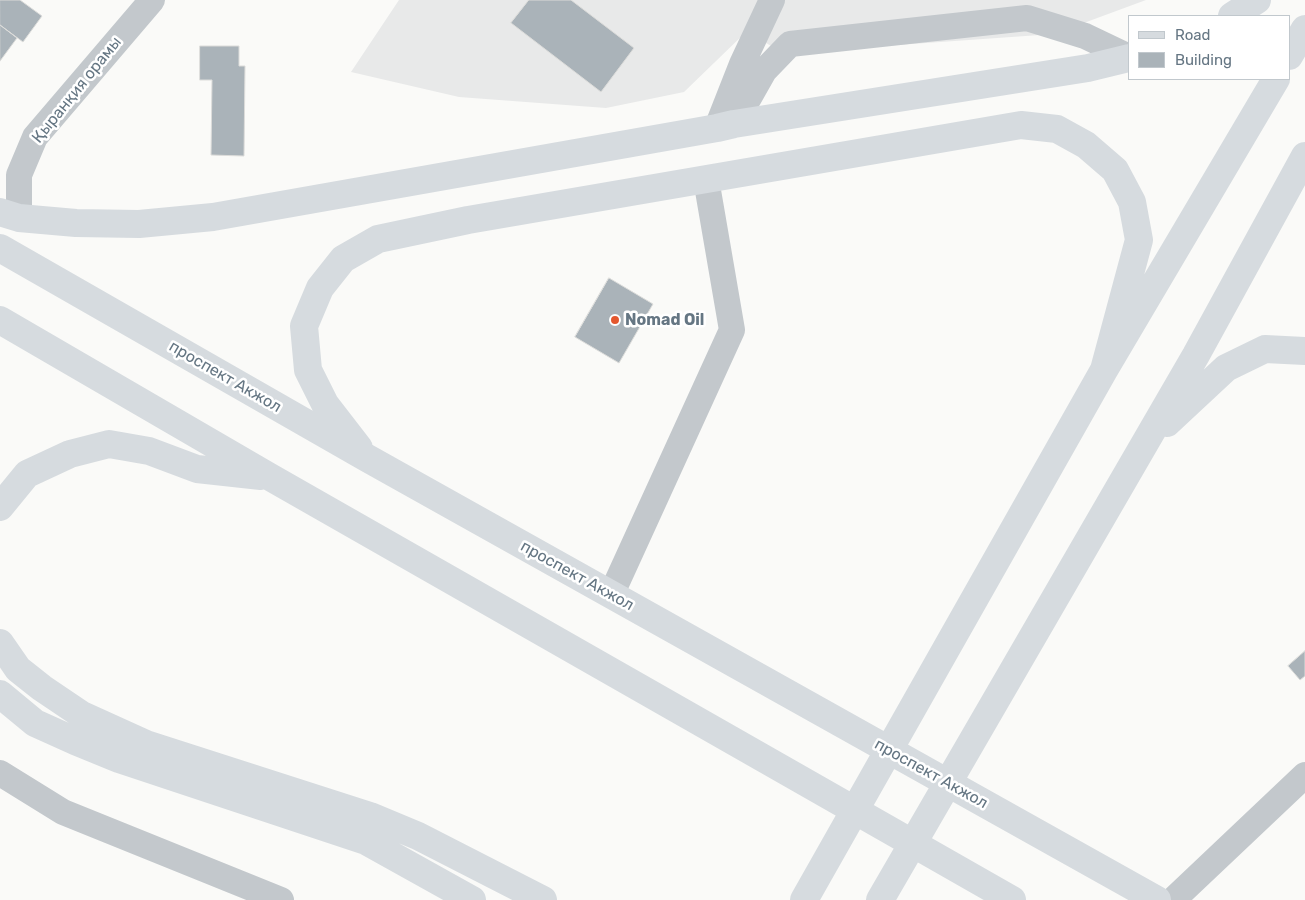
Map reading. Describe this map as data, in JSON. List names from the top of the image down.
{
  "streets": {
    "main road": ["проспект Акжол"],
    "street": ["Қыранқия орамы"]
  },
  "places": ["Nomad Oil"],
  "legend": ["Road", "Building"]
}
